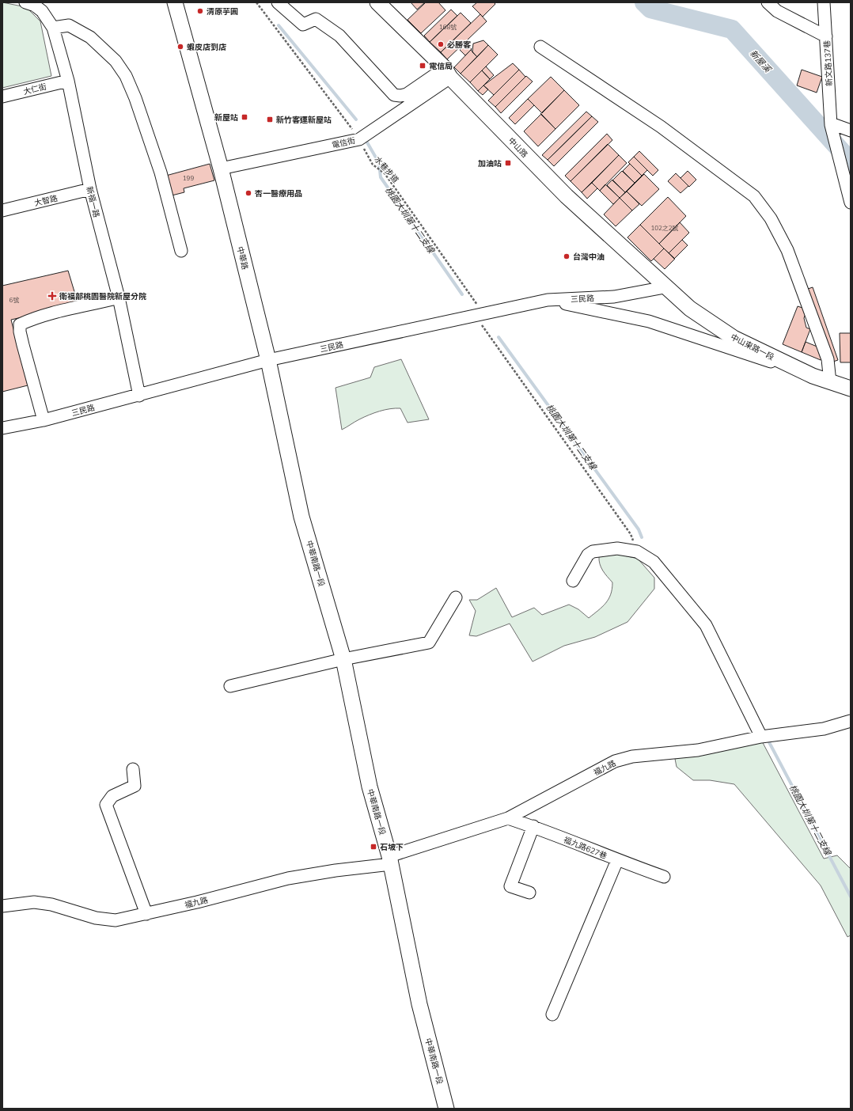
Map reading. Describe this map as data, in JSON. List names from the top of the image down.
{
  "streets": {
    "main road": [
      "中山路",
      "中華路",
      "中山東路一段",
      "中華南路一段"
    ],
    "street": [
      "新文路137巷",
      "大仁街",
      "電信街",
      "大智路",
      "新福一路",
      "三民路",
      "福九路",
      "福九路627巷"
    ],
    "path": ["水巷步道"]
  },
  "crossings": [
    ["大仁街", "新福一路"],
    ["電信街", "中山路"],
    ["電信街", "水巷步道"],
    ["電信街", "中華路"],
    ["中山路", "三民路"],
    ["中山路", "中山東路一段"],
    ["水巷步道", "三民路"],
    ["大智路", "新福一路"],
    ["新福一路", "三民路"],
    ["中華路", "三民路"],
    ["中華路", "中華南路一段"],
    ["三民路", "中山東路一段"],
    ["中華南路一段", "福九路"],
    ["福九路", "福九路627巷"]
  ],
  "water": ["新屋溪", "桃園大圳第十二支線"],
  "places": {
    "other": [
      "清原芋圓",
      "必勝客",
      "蝦皮店到店",
      "杏一醫療用品",
      "台灣中油"
    ],
    "transit": [
      "電信局",
      "新屋站",
      "新竹客運新屋站",
      "加油站",
      "石坡下"
    ],
    "health": ["衛福部桃園醫院新屋分院"]
  },
  "house_numbers": [
    "168號",
    "199",
    "102之2號",
    "6號"
  ]
}
